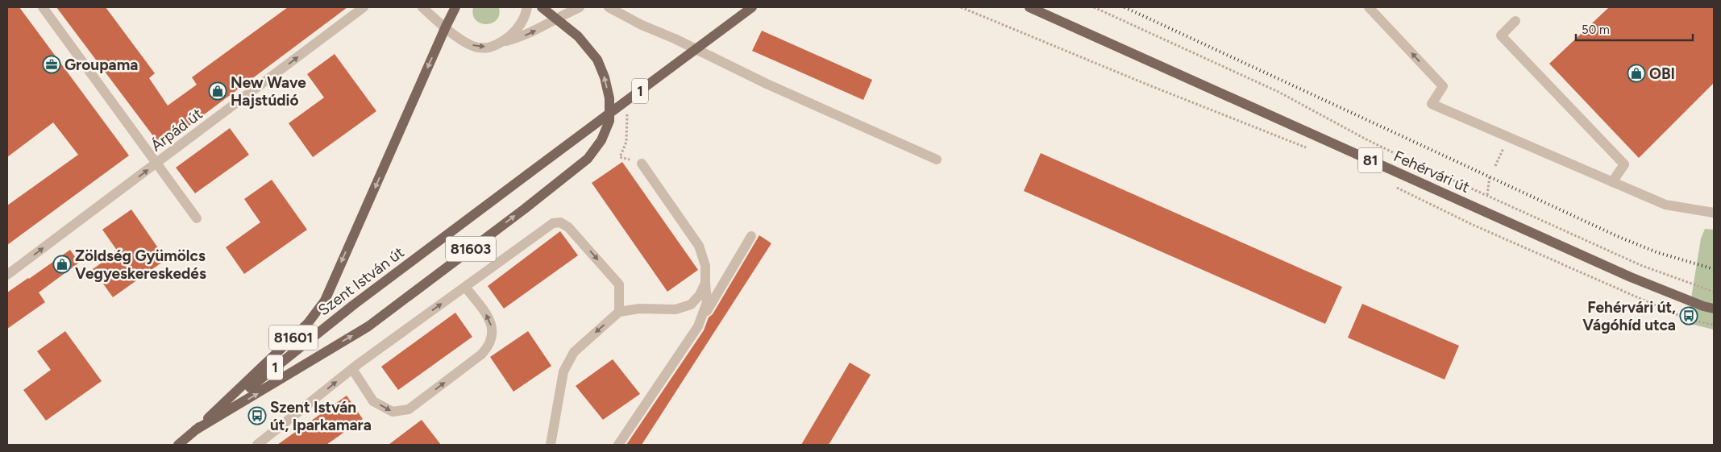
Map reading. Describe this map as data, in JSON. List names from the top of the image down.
{
  "streets": {
    "main road": [
      "1",
      "81",
      "Fehérvári út",
      "81603",
      "Szent István út",
      "81601"
    ],
    "street": ["Árpád út"]
  },
  "crossings": [
    ["81603", "Szent István út"],
    ["81603", "81601"],
    ["Szent István út", "81601"]
  ],
  "one_way": ["Árpád út"],
  "places": {
    "office": ["Groupama"],
    "shop": ["OBI", "New Wave Hajstúdió", "Zöldség Gyümölcs Vegyeskereskedés"],
    "bus stop": ["Fehérvári út, Vágóhíd utca", "Szent István út, Iparkamara"]
  },
  "scale_bar": "50 m"
}
